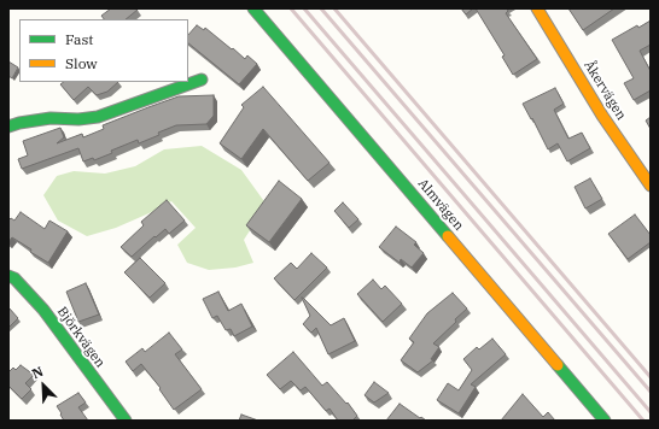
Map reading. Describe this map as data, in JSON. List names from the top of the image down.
{
  "streets": {
    "street": ["Åkervägen", "Almvägen", "Björkvägen"]
  },
  "legend": ["Fast", "Slow"],
  "north": "top left"
}
